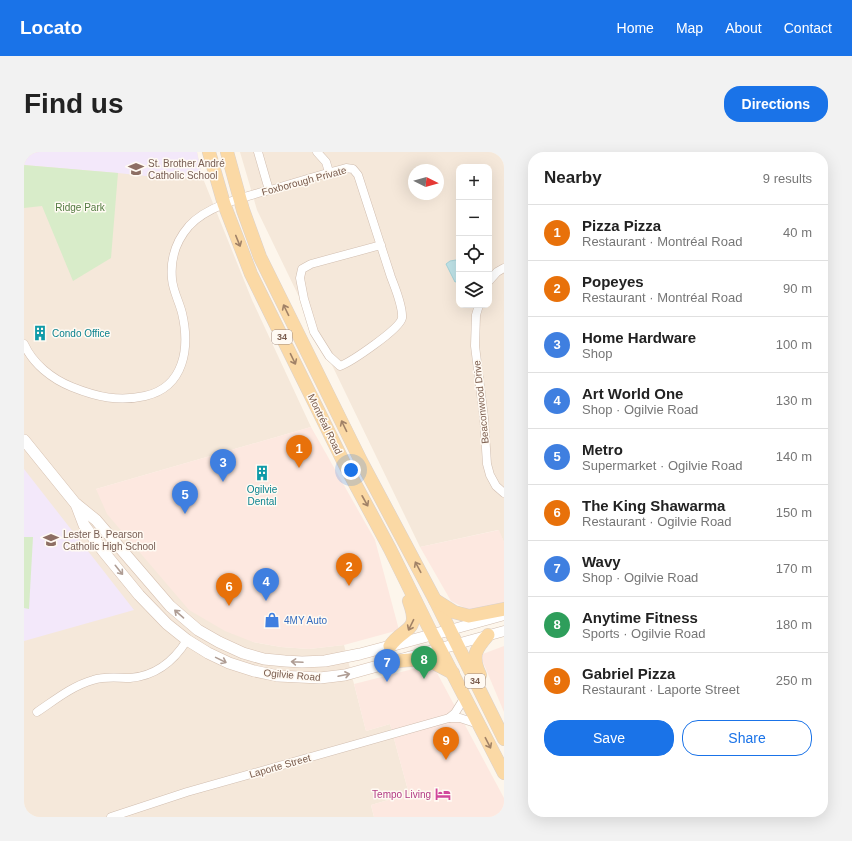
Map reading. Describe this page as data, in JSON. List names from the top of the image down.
{
  "streets": {
    "main road": ["34", "Montréal Road", "Ogilvie Road"],
    "street": ["Foxborough Private", "Beaconwood Drive", "Laporte Street"]
  },
  "crossings": [
    ["Foxborough Private", "Montréal Road"],
    ["Montréal Road", "Ogilvie Road"],
    ["Montréal Road", "Laporte Street"]
  ],
  "parks": ["Ridge Park"],
  "places": {
    "school or university": ["St. Brother André Catholic School", "Lester B. Pearson Catholic High School"],
    "building": ["Condo Office", "Ogilvie Dental"],
    "shop": ["4MY Auto"],
    "hotel": ["Tempo Living"]
  },
  "north": "right",
  "page": {
    "header": "Locato",
    "nav": [
      "Home",
      "Map",
      "About",
      "Contact"
    ],
    "buttons": [
      "Directions",
      ["Save", "Share"]
    ],
    "title": "Find us",
    "heading": ["Nearby", "9 results"],
    "map_buttons": ["+", "−"],
    "list": [
      {
        "mark": "1",
        "name": "Pizza Pizza",
        "note": "Restaurant · Montréal Road",
        "value": "40 m"
      },
      {
        "mark": "2",
        "name": "Popeyes",
        "note": "Restaurant · Montréal Road",
        "value": "90 m"
      },
      {
        "mark": "3",
        "name": "Home Hardware",
        "note": "Shop",
        "value": "100 m"
      },
      {
        "mark": "4",
        "name": "Art World One",
        "note": "Shop · Ogilvie Road",
        "value": "130 m"
      },
      {
        "mark": "5",
        "name": "Metro",
        "note": "Supermarket · Ogilvie Road",
        "value": "140 m"
      },
      {
        "mark": "6",
        "name": "The King Shawarma",
        "note": "Restaurant · Ogilvie Road",
        "value": "150 m"
      },
      {
        "mark": "7",
        "name": "Wavy",
        "note": "Shop · Ogilvie Road",
        "value": "170 m"
      },
      {
        "mark": "8",
        "name": "Anytime Fitness",
        "note": "Sports · Ogilvie Road",
        "value": "180 m"
      },
      {
        "mark": "9",
        "name": "Gabriel Pizza",
        "note": "Restaurant · Laporte Street",
        "value": "250 m"
      }
    ],
    "pins": [
      "1",
      "3",
      "5",
      "2",
      "4",
      "6",
      "8",
      "7",
      "9"
    ]
  }
}
